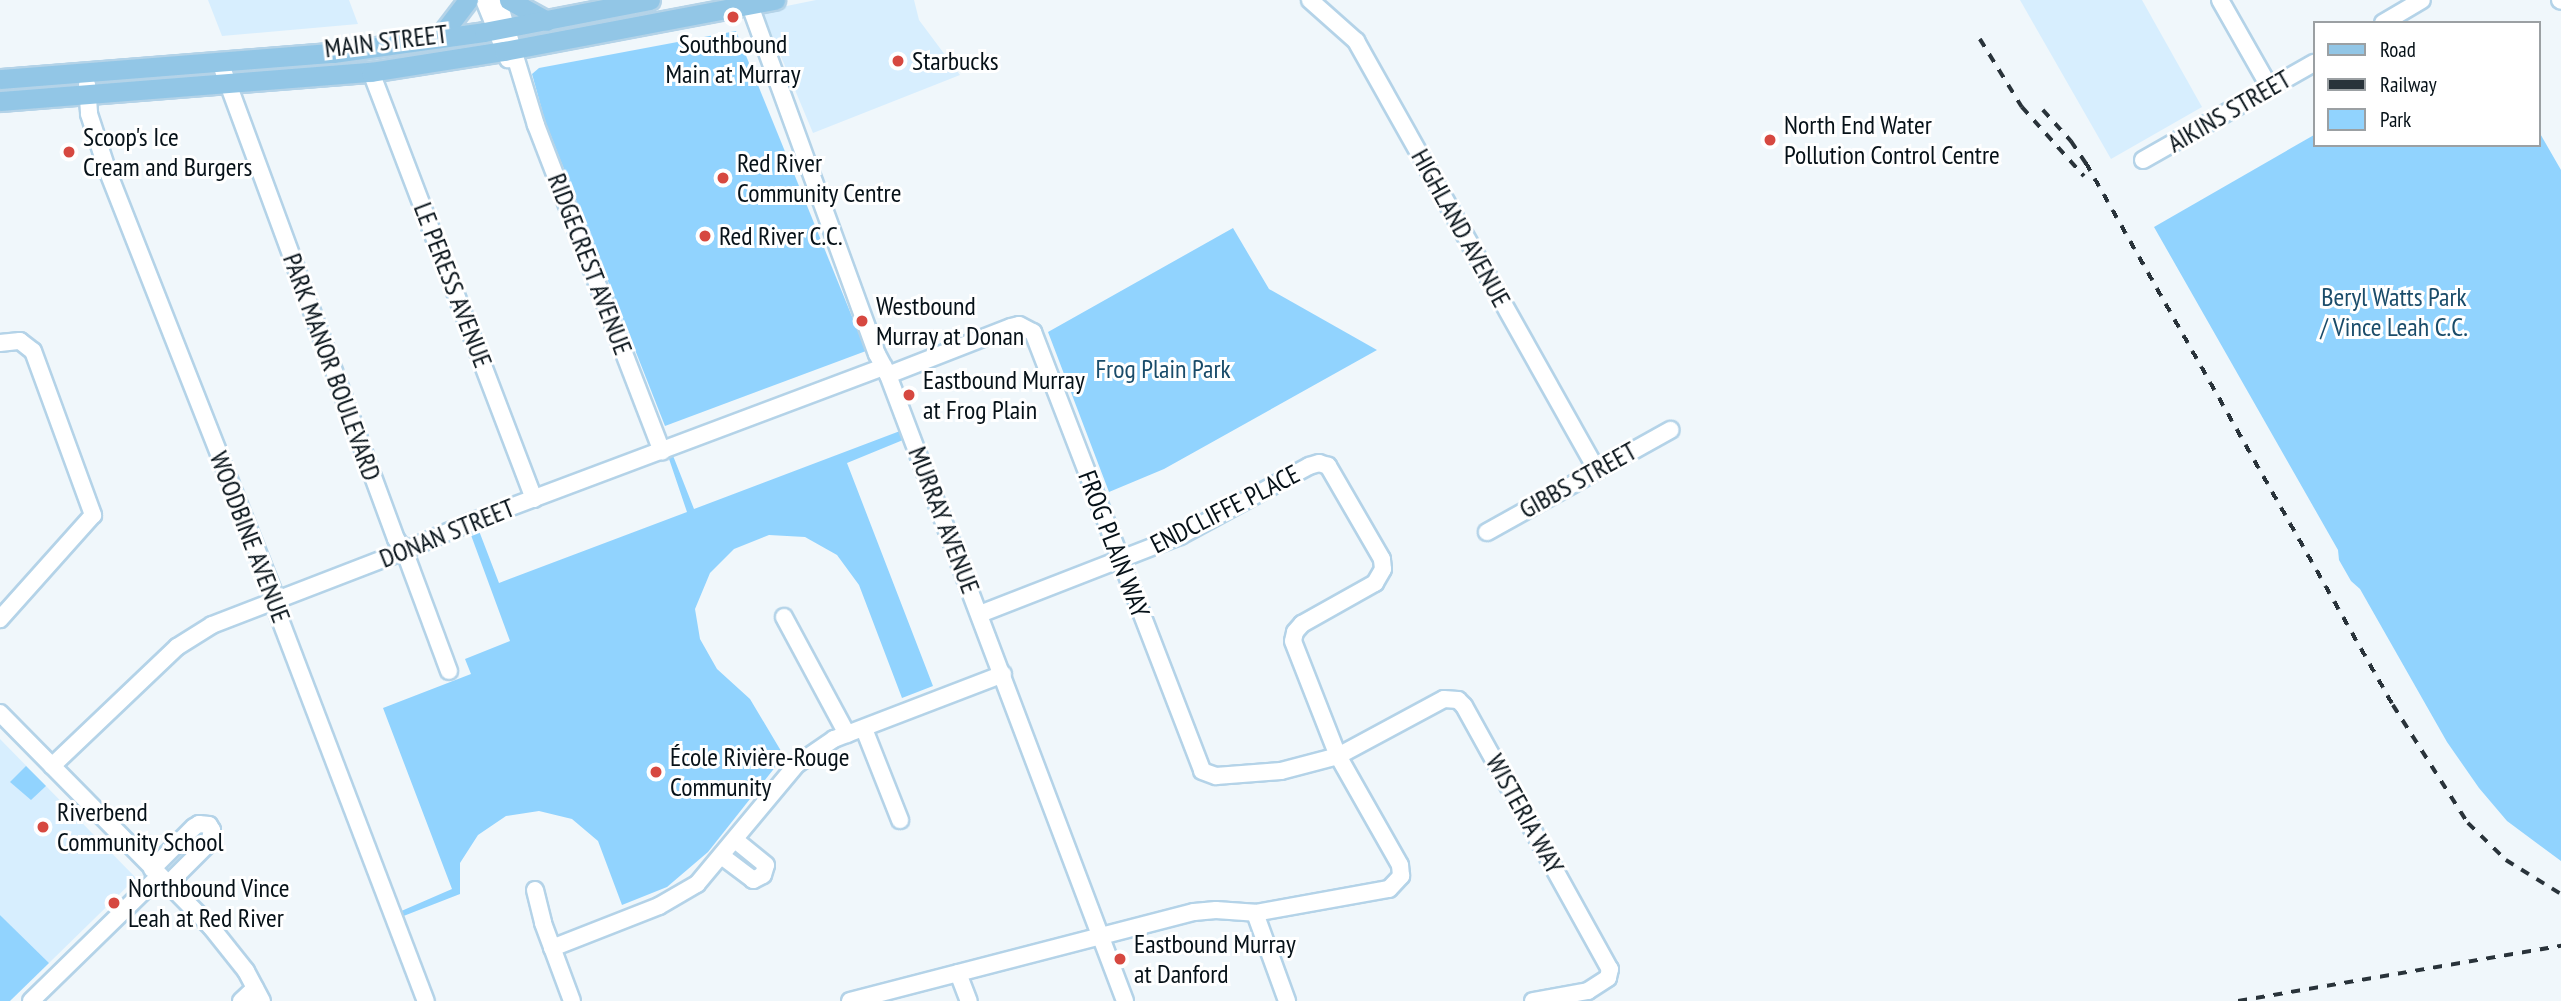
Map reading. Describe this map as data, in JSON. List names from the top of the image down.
{
  "streets": {
    "main road": ["MAIN STREET"],
    "street": [
      "AIKINS STREET",
      "HIGHLAND AVENUE",
      "RIDGECREST AVENUE",
      "LE PERESS AVENUE",
      "PARK MANOR BOULEVARD",
      "GIBBS STREET",
      "ENDCLIFFE PLACE",
      "MURRAY AVENUE",
      "DONAN STREET",
      "WOODBINE AVENUE",
      "FROG PLAIN WAY",
      "WISTERIA WAY"
    ]
  },
  "crossings": [
    ["MAIN STREET", "RIDGECREST AVENUE"],
    ["MAIN STREET", "LE PERESS AVENUE"],
    ["MAIN STREET", "PARK MANOR BOULEVARD"],
    ["MAIN STREET", "MURRAY AVENUE"],
    ["MAIN STREET", "WOODBINE AVENUE"],
    ["HIGHLAND AVENUE", "GIBBS STREET"],
    ["RIDGECREST AVENUE", "DONAN STREET"],
    ["LE PERESS AVENUE", "DONAN STREET"],
    ["PARK MANOR BOULEVARD", "DONAN STREET"],
    ["ENDCLIFFE PLACE", "MURRAY AVENUE"],
    ["ENDCLIFFE PLACE", "FROG PLAIN WAY"],
    ["ENDCLIFFE PLACE", "WISTERIA WAY"],
    ["MURRAY AVENUE", "DONAN STREET"],
    ["MURRAY AVENUE", "FROG PLAIN WAY"],
    ["DONAN STREET", "WOODBINE AVENUE"],
    ["DONAN STREET", "FROG PLAIN WAY"],
    ["FROG PLAIN WAY", "WISTERIA WAY"]
  ],
  "parks": ["Beryl Watts Park / Vince Leah C.C.", "Frog Plain Park"],
  "places": [
    "Southbound Main at Murray",
    "Starbucks",
    "North End Water Pollution Control Centre",
    "Scoop's Ice Cream and Burgers",
    "Red River Community Centre",
    "Red River C.C.",
    "Westbound Murray at Donan",
    "Eastbound Murray at Frog Plain",
    "École Rivière-Rouge Community",
    "Riverbend Community School",
    "Northbound Vince Leah at Red River",
    "Eastbound Murray at Danford"
  ],
  "legend": ["Road", "Railway", "Park"]
}
